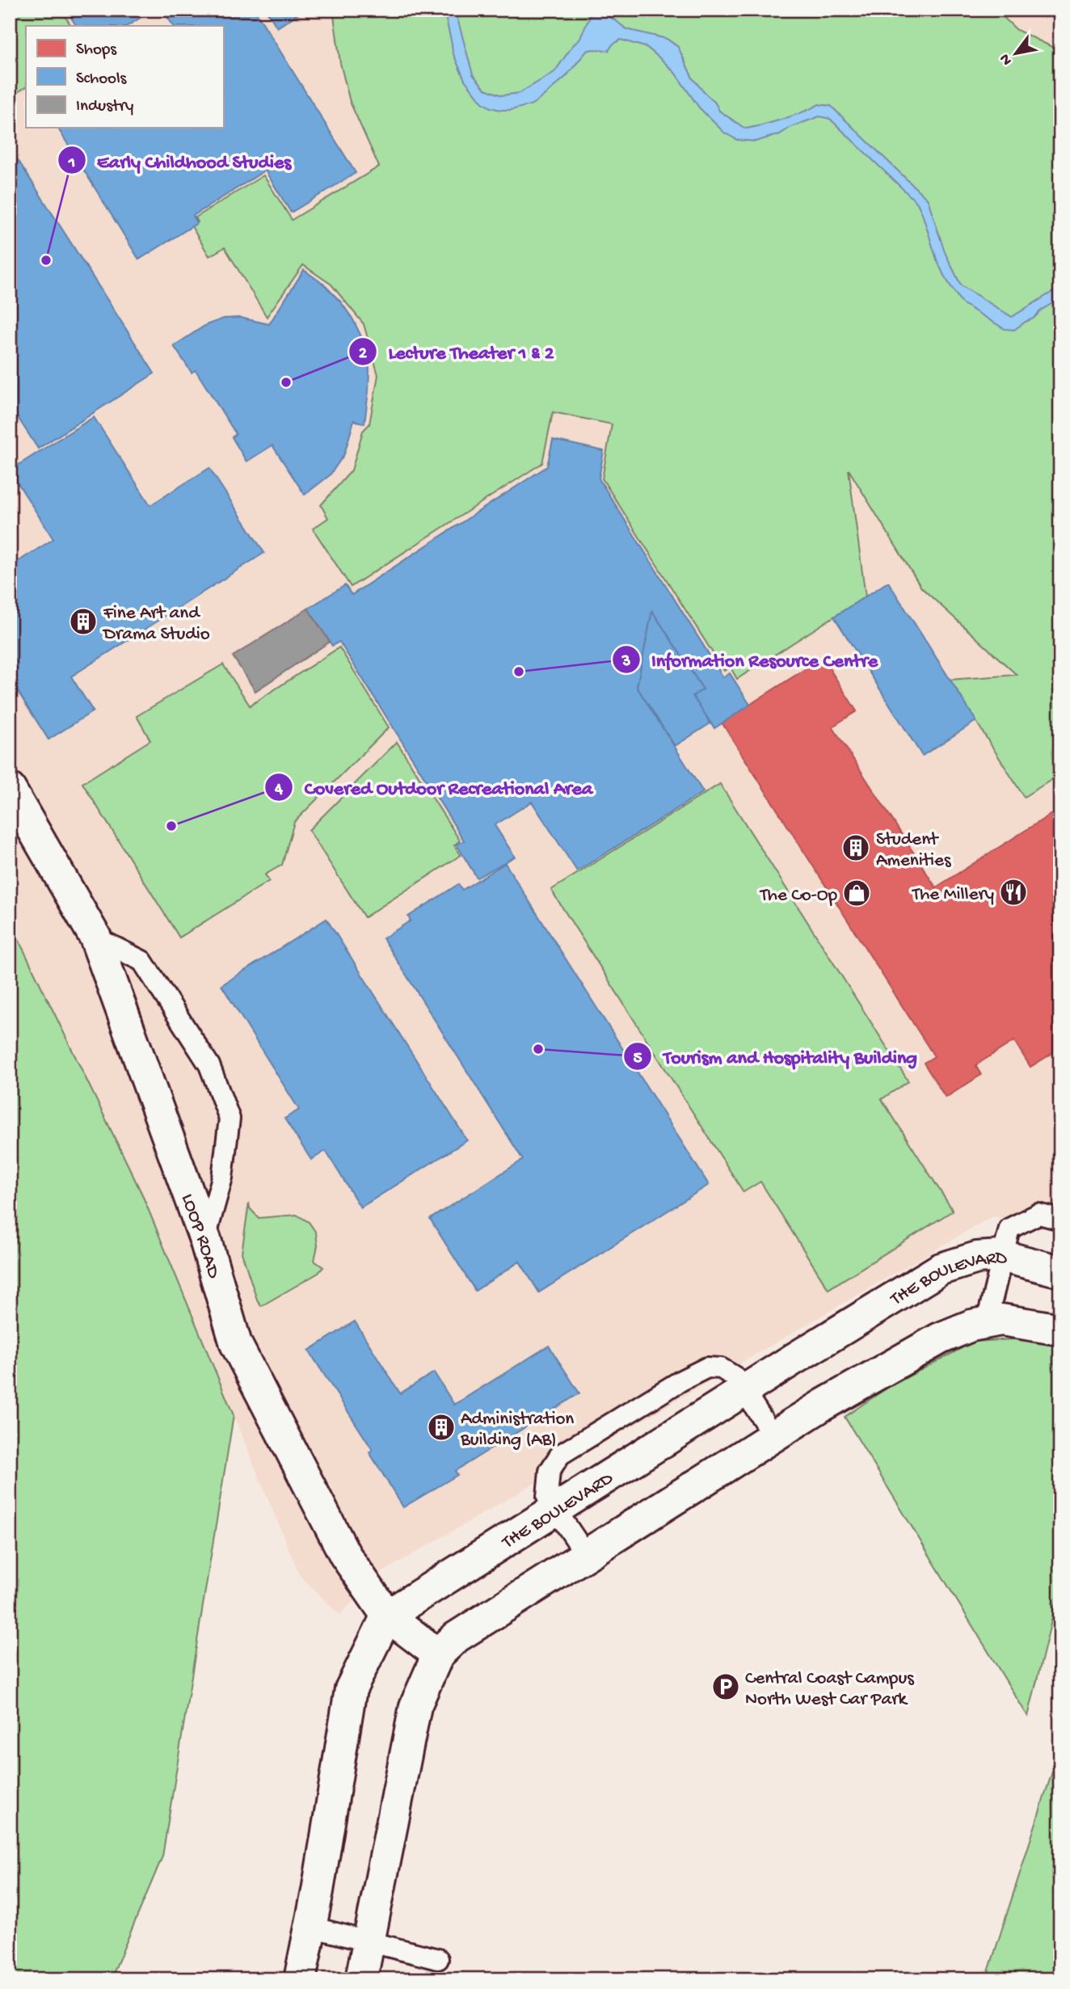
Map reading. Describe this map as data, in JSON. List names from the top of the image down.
{
  "streets": {
    "street": ["LOOP ROAD", "THE BOULEVARD"]
  },
  "crossings": [
    ["LOOP ROAD", "THE BOULEVARD"]
  ],
  "places": {
    "other": [
      "Early Childhood Studies",
      "Lecture Theater 1 & 2",
      "Information Resource Centre",
      "Covered Outdoor Recreational Area",
      "Tourism and Hospitality Building"
    ],
    "building": ["Fine Art and Drama Studio", "Student Amenities", "Administration Building (AB)"],
    "restaurant": ["The Millery"],
    "shop": ["The Co-Op"],
    "parking": ["Central Coast Campus North West Car Park"]
  },
  "legend": ["Shops", "Schools", "Industry"],
  "north": "bottom left"
}
